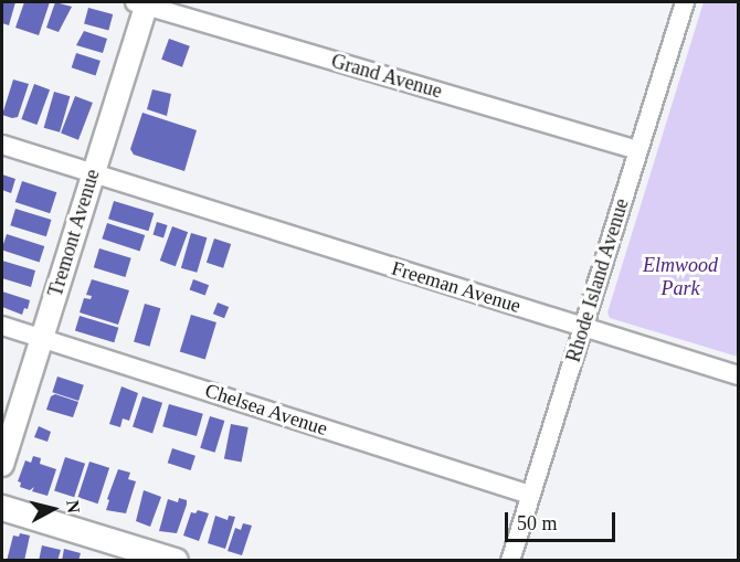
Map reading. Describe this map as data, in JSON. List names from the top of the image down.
{
  "streets": {
    "street": [
      "Grand Avenue",
      "Tremont Avenue",
      "Rhode Island Avenue",
      "Freeman Avenue",
      "Chelsea Avenue"
    ]
  },
  "crossings": [
    ["Grand Avenue", "Tremont Avenue"],
    ["Grand Avenue", "Rhode Island Avenue"],
    ["Tremont Avenue", "Freeman Avenue"],
    ["Tremont Avenue", "Chelsea Avenue"],
    ["Rhode Island Avenue", "Freeman Avenue"],
    ["Rhode Island Avenue", "Chelsea Avenue"]
  ],
  "parks": ["Elmwood Park"],
  "scale_bar": "50 m",
  "north": "right"
}
